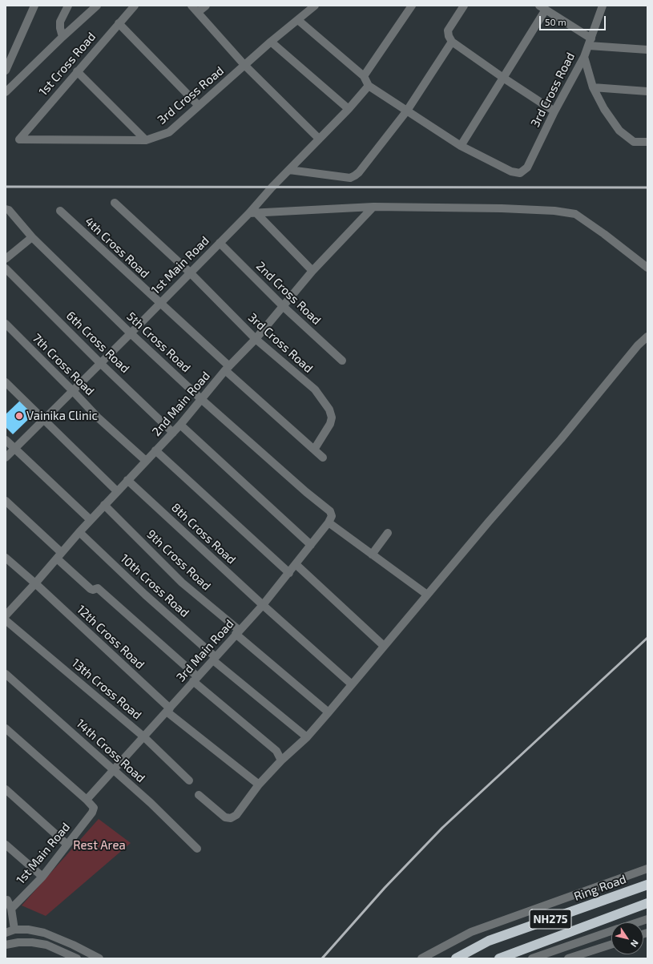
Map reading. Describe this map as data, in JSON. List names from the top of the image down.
{
  "streets": {
    "highway": ["Ring Road", "NH275"],
    "street": [
      "1st Cross Road",
      "3rd Cross Road",
      "4th Cross Road",
      "1st Main Road",
      "2nd Cross Road",
      "6th Cross Road",
      "5th Cross Road",
      "7th Cross Road",
      "2nd Main Road",
      "8th Cross Road",
      "9th Cross Road",
      "10th Cross Road",
      "12th Cross Road",
      "3rd Main Road",
      "13th Cross Road",
      "14th Cross Road"
    ]
  },
  "crossings": [
    ["1st Cross Road", "3rd Cross Road"],
    ["3rd Cross Road", "4th Cross Road"],
    ["3rd Cross Road", "1st Main Road"],
    ["3rd Cross Road", "2nd Main Road"],
    ["4th Cross Road", "1st Main Road"],
    ["4th Cross Road", "2nd Main Road"],
    ["1st Main Road", "2nd Cross Road"],
    ["1st Main Road", "6th Cross Road"],
    ["1st Main Road", "5th Cross Road"],
    ["1st Main Road", "7th Cross Road"],
    ["1st Main Road", "3rd Main Road"],
    ["2nd Cross Road", "2nd Main Road"],
    ["6th Cross Road", "2nd Main Road"],
    ["5th Cross Road", "2nd Main Road"],
    ["5th Cross Road", "3rd Main Road"],
    ["7th Cross Road", "2nd Main Road"],
    ["2nd Main Road", "8th Cross Road"],
    ["2nd Main Road", "9th Cross Road"],
    ["2nd Main Road", "10th Cross Road"],
    ["2nd Main Road", "12th Cross Road"],
    ["8th Cross Road", "3rd Main Road"],
    ["9th Cross Road", "3rd Main Road"],
    ["10th Cross Road", "3rd Main Road"],
    ["12th Cross Road", "3rd Main Road"],
    ["3rd Main Road", "13th Cross Road"],
    ["3rd Main Road", "14th Cross Road"]
  ],
  "parks": ["Rest Area"],
  "places": ["Vainika Clinic"],
  "scale_bar": "50 m",
  "north": "bottom right"
}
